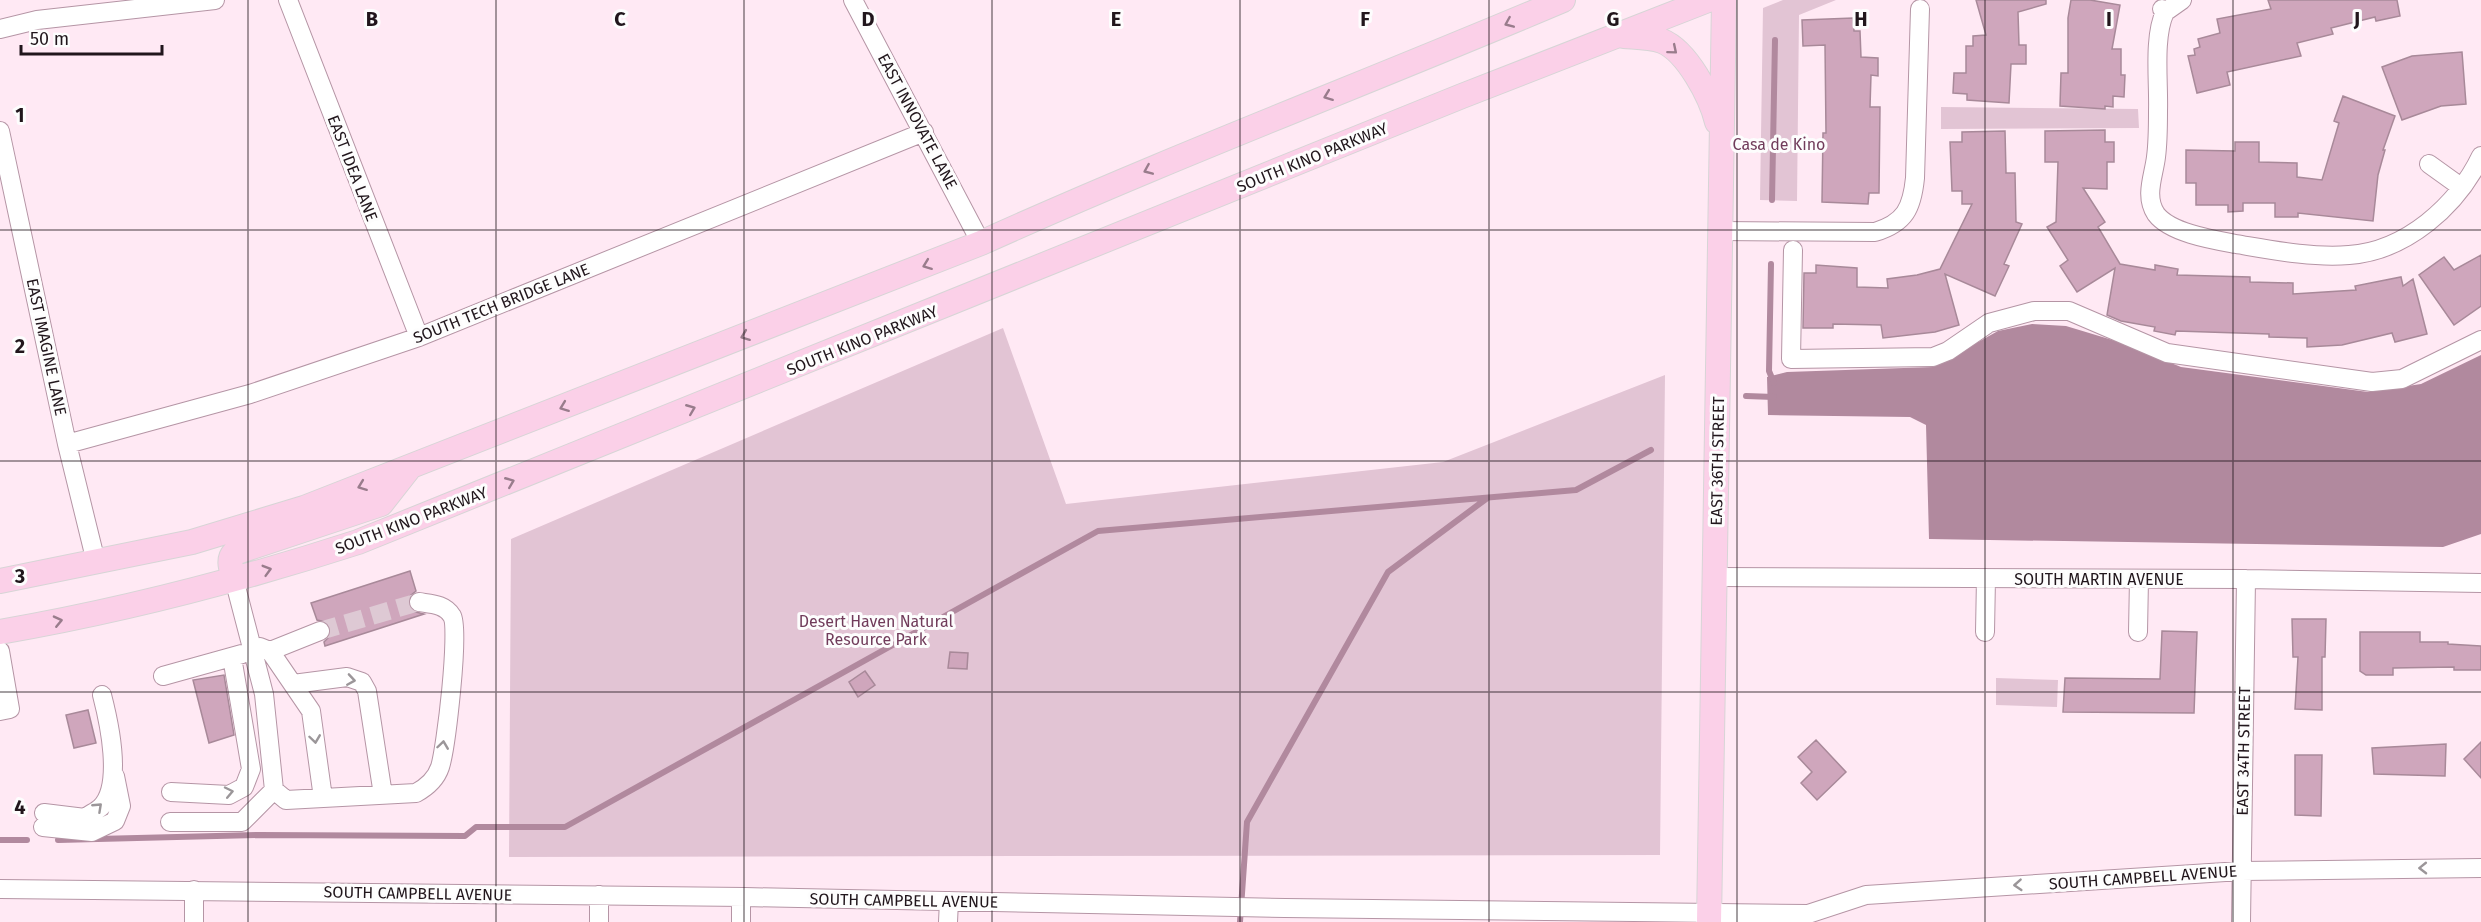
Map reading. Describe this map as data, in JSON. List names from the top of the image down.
{
  "streets": {
    "main road": ["SOUTH KINO PARKWAY", "EAST 36TH STREET"],
    "street": [
      "EAST INNOVATE LANE",
      "EAST IDEA LANE",
      "SOUTH TECH BRIDGE LANE",
      "EAST IMAGINE LANE",
      "SOUTH MARTIN AVENUE",
      "EAST 34TH STREET",
      "SOUTH CAMPBELL AVENUE"
    ]
  },
  "crossings": [
    ["EAST INNOVATE LANE", "SOUTH TECH BRIDGE LANE"],
    ["EAST IDEA LANE", "SOUTH TECH BRIDGE LANE"],
    ["SOUTH TECH BRIDGE LANE", "EAST IMAGINE LANE"],
    ["EAST 36TH STREET", "SOUTH MARTIN AVENUE"],
    ["EAST 36TH STREET", "SOUTH CAMPBELL AVENUE"],
    ["SOUTH MARTIN AVENUE", "EAST 34TH STREET"],
    ["EAST 34TH STREET", "SOUTH CAMPBELL AVENUE"]
  ],
  "parks": ["Casa de Kino", "Desert Haven Natural Resource Park"],
  "scale_bar": "50 m",
  "grid": {
    "columns": [
      "B",
      "C",
      "D",
      "E",
      "F",
      "G",
      "H",
      "I",
      "J"
    ],
    "rows": [
      "1",
      "2",
      "3",
      "4"
    ]
  }
}
